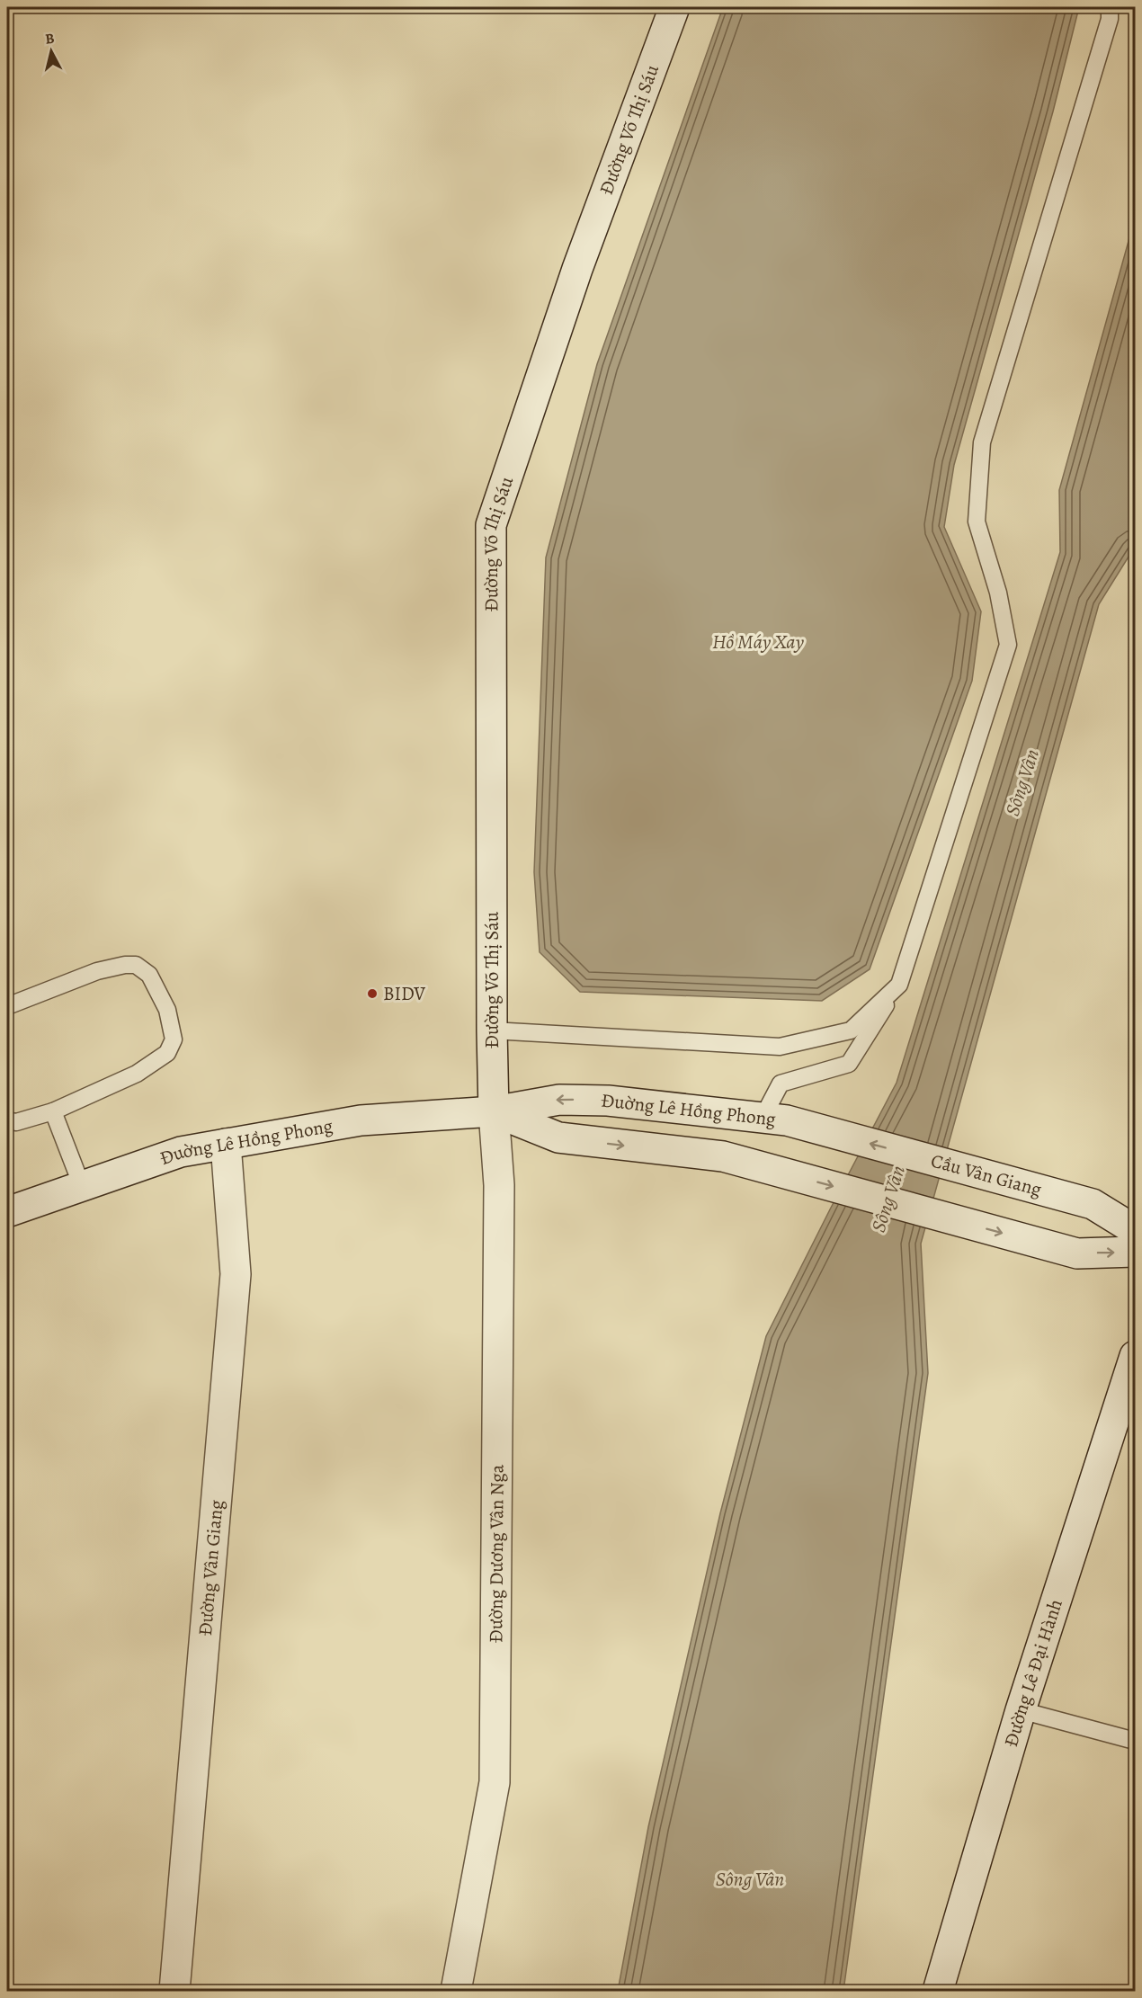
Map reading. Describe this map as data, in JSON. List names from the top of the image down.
{
  "streets": {
    "main road": [
      "Đường Võ Thị Sáu",
      "Đuờng Lê Hồng Phong",
      "Cầu Vân Giang",
      "Đường Dương Vân Nga",
      "Đường Vân Giang",
      "Đường Lê Đại Hành"
    ]
  },
  "crossings": [
    ["Đường Võ Thị Sáu", "Đuờng Lê Hồng Phong"],
    ["Đường Võ Thị Sáu", "Đường Dương Vân Nga"],
    ["Đuờng Lê Hồng Phong", "Cầu Vân Giang"],
    ["Đuờng Lê Hồng Phong", "Đường Dương Vân Nga"],
    ["Đuờng Lê Hồng Phong", "Đường Vân Giang"]
  ],
  "one_way": ["Cầu Vân Giang"],
  "water": ["Hồ Máy Xay", "Sông Vân"],
  "places": ["BIDV"],
  "north": "top"
}
